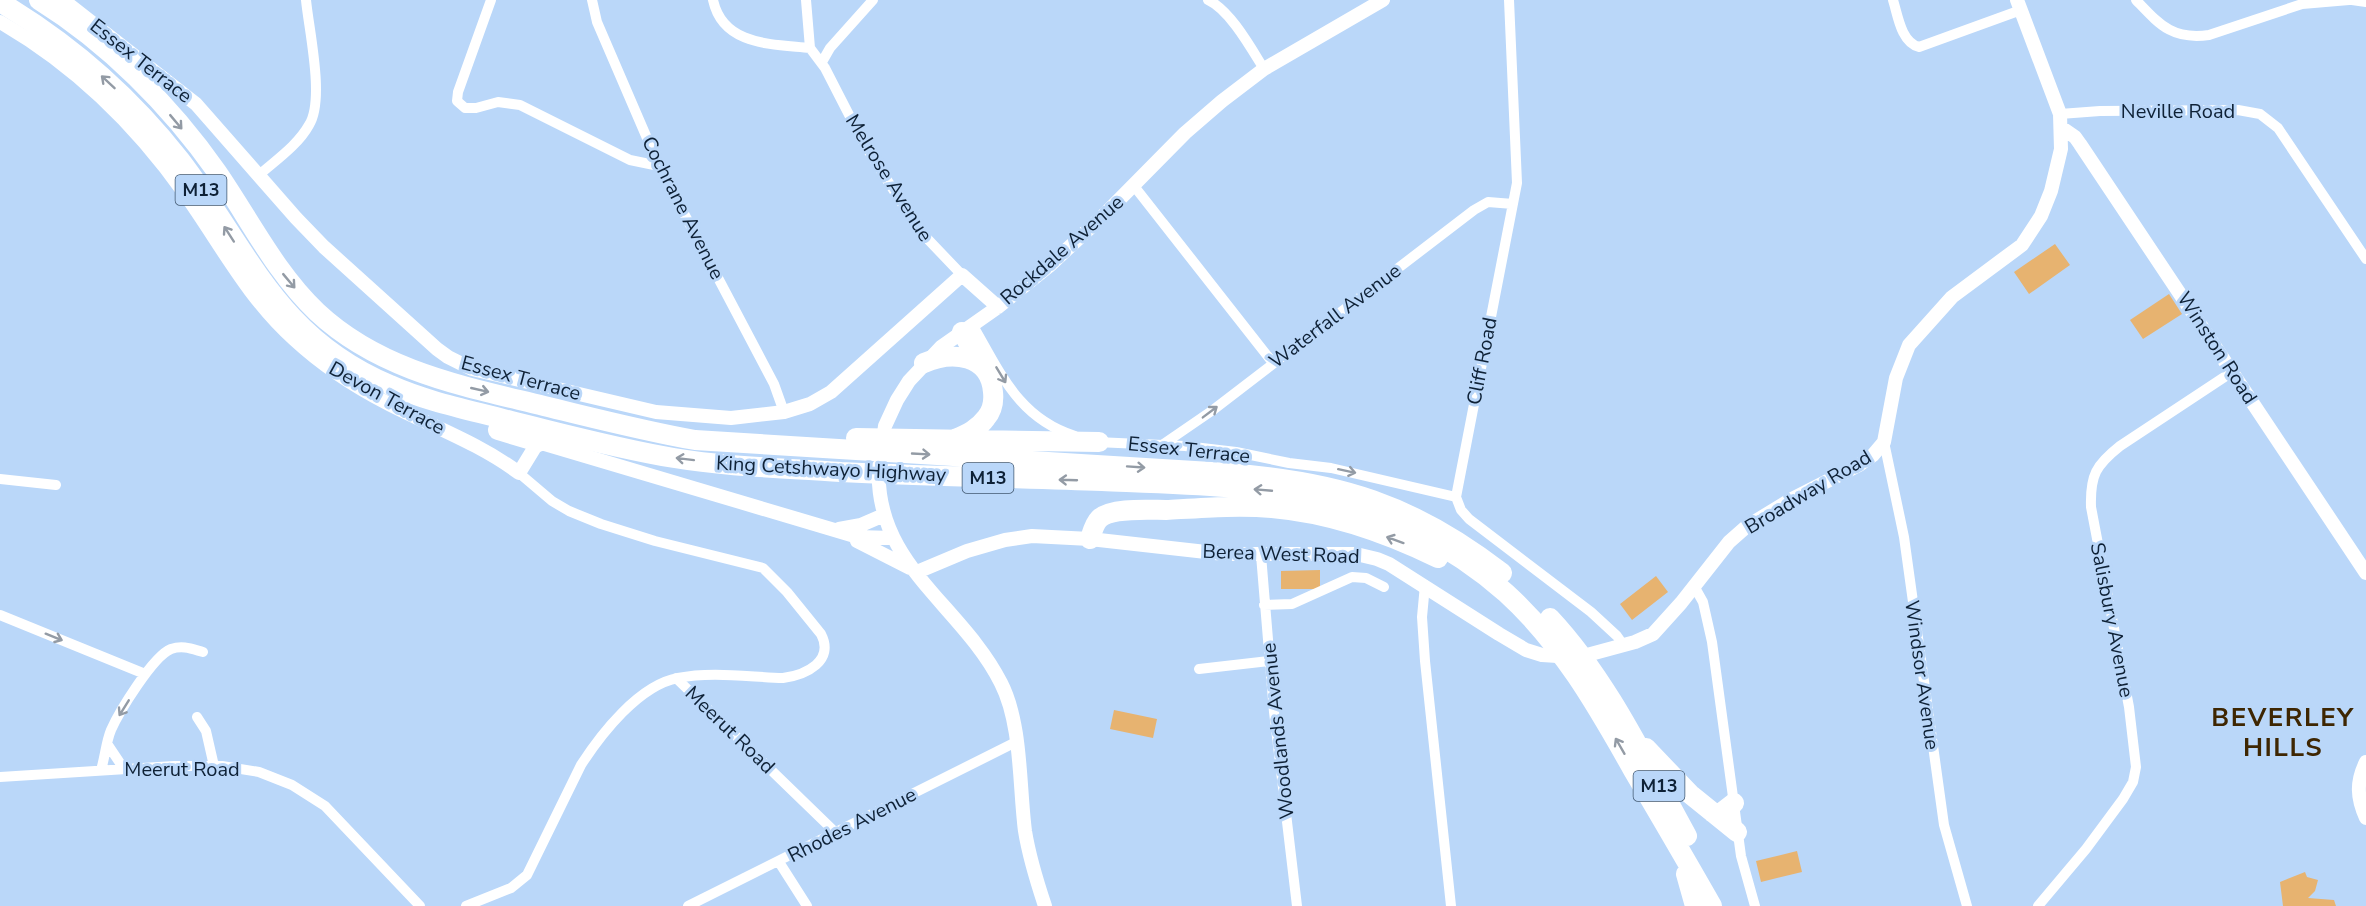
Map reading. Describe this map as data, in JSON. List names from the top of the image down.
{
  "streets": {
    "highway": ["M13", "King Cetshwayo Highway"],
    "street": [
      "Essex Terrace",
      "Neville Road",
      "Melrose Avenue",
      "Cochrane Avenue",
      "Rockdale Avenue",
      "Waterfall Avenue",
      "Winston Road",
      "Cliff Road",
      "Devon Terrace",
      "Broadway Road",
      "Berea West Road",
      "Salisbury Avenue",
      "Windsor Avenue",
      "Meerut Road",
      "Woodlands Avenue",
      "Rhodes Avenue"
    ]
  },
  "crossings": [
    ["Essex Terrace", "Melrose Avenue"],
    ["Essex Terrace", "Cochrane Avenue"],
    ["Essex Terrace", "Rockdale Avenue"],
    ["Essex Terrace", "Waterfall Avenue"],
    ["Essex Terrace", "Cliff Road"],
    ["Neville Road", "Winston Road"],
    ["Neville Road", "Broadway Road"],
    ["Melrose Avenue", "Rockdale Avenue"],
    ["Rockdale Avenue", "Berea West Road"],
    ["Rockdale Avenue", "Rhodes Avenue"],
    ["Waterfall Avenue", "Cliff Road"],
    ["Winston Road", "Broadway Road"],
    ["Winston Road", "Salisbury Avenue"],
    ["Devon Terrace", "Meerut Road"],
    ["Broadway Road", "Berea West Road"],
    ["Broadway Road", "Windsor Avenue"],
    ["Berea West Road", "Woodlands Avenue"],
    ["Meerut Road", "Rhodes Avenue"]
  ],
  "districts": ["BEVERLEY HILLS"]
}
